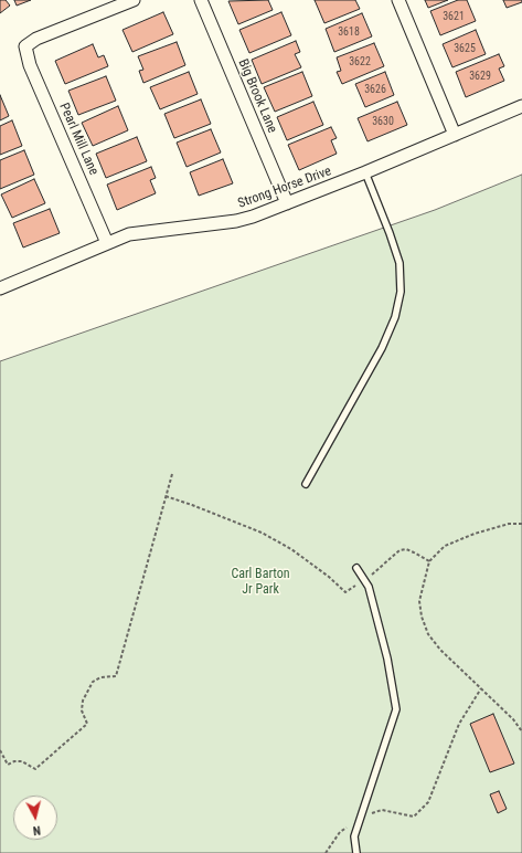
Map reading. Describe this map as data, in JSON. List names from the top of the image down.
{
  "streets": {
    "street": ["Big Brook Lane", "Pearl Mill Lane", "Strong Horse Drive"]
  },
  "crossings": [
    ["Big Brook Lane", "Strong Horse Drive"],
    ["Pearl Mill Lane", "Strong Horse Drive"]
  ],
  "parks": ["Carl Barton Jr Park"],
  "house_numbers": [
    "3621",
    "3618",
    "3625",
    "3622",
    "3629",
    "3626",
    "3630"
  ],
  "north": "bottom"
}
